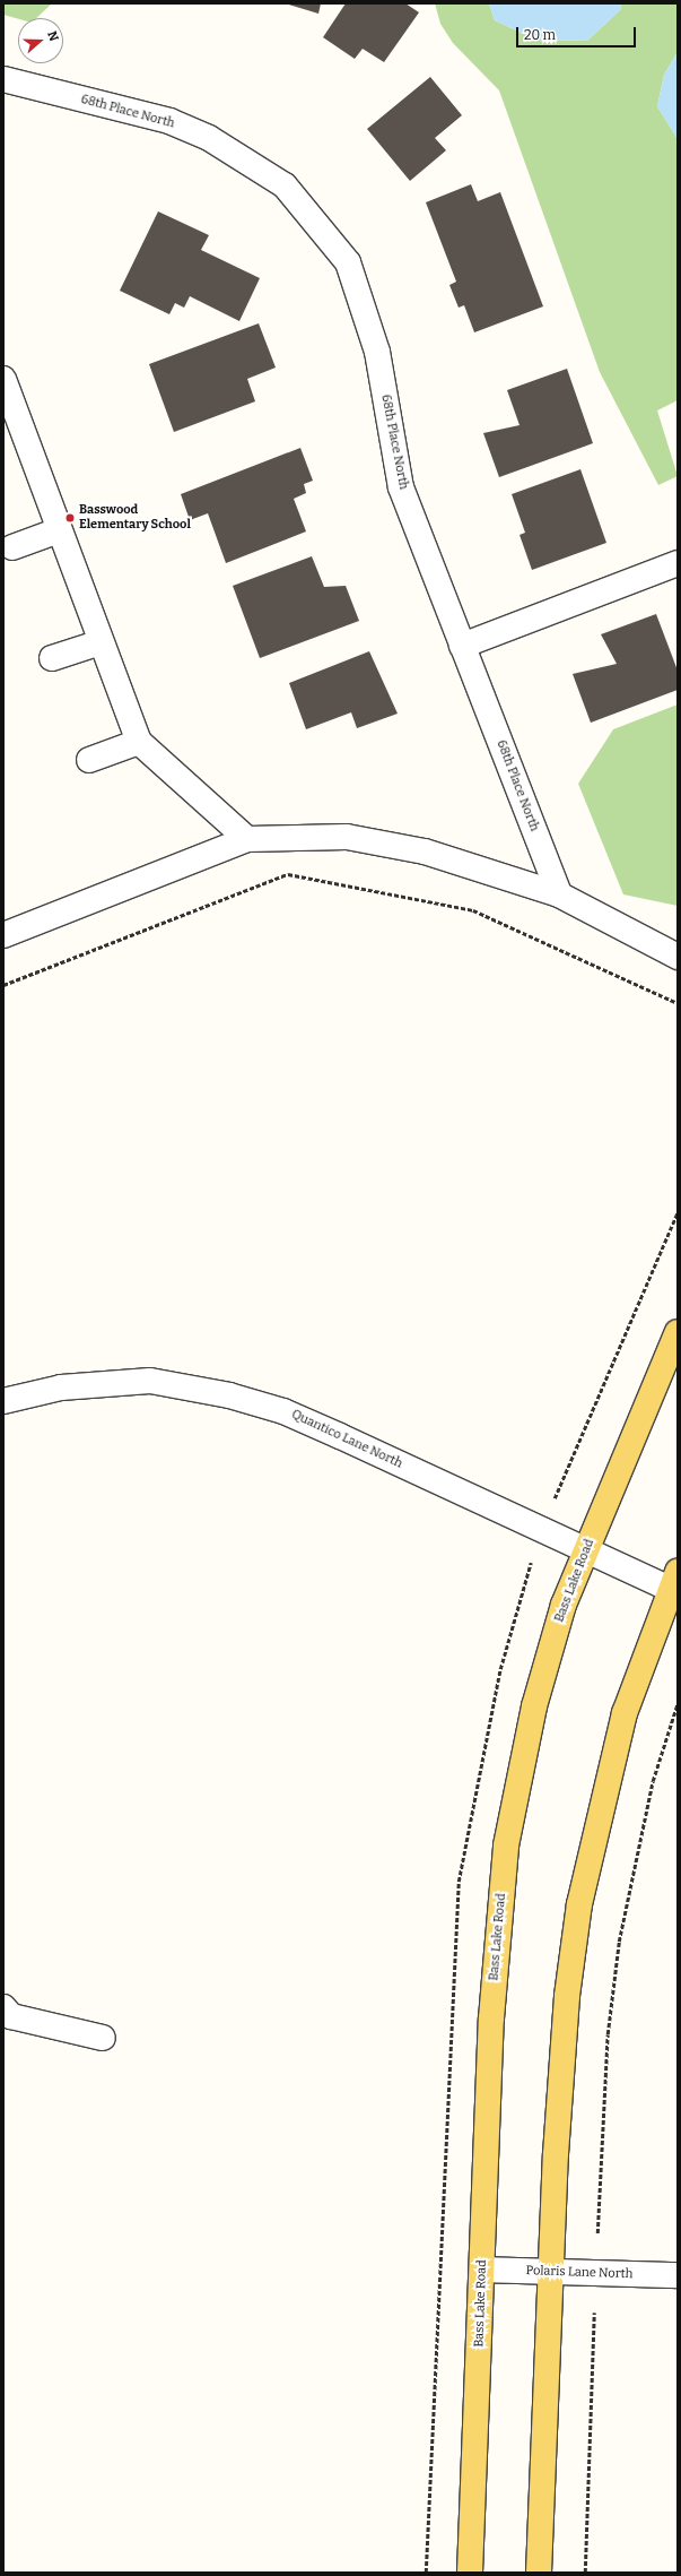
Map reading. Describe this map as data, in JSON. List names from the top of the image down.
{
  "streets": {
    "main road": ["Bass Lake Road"],
    "street": ["68th Place North", "Quantico Lane North", "Polaris Lane North"]
  },
  "crossings": [
    ["Quantico Lane North", "Bass Lake Road"],
    ["Bass Lake Road", "Polaris Lane North"]
  ],
  "places": ["Basswood Elementary School"],
  "scale_bar": "20 m",
  "north": "right"
}
